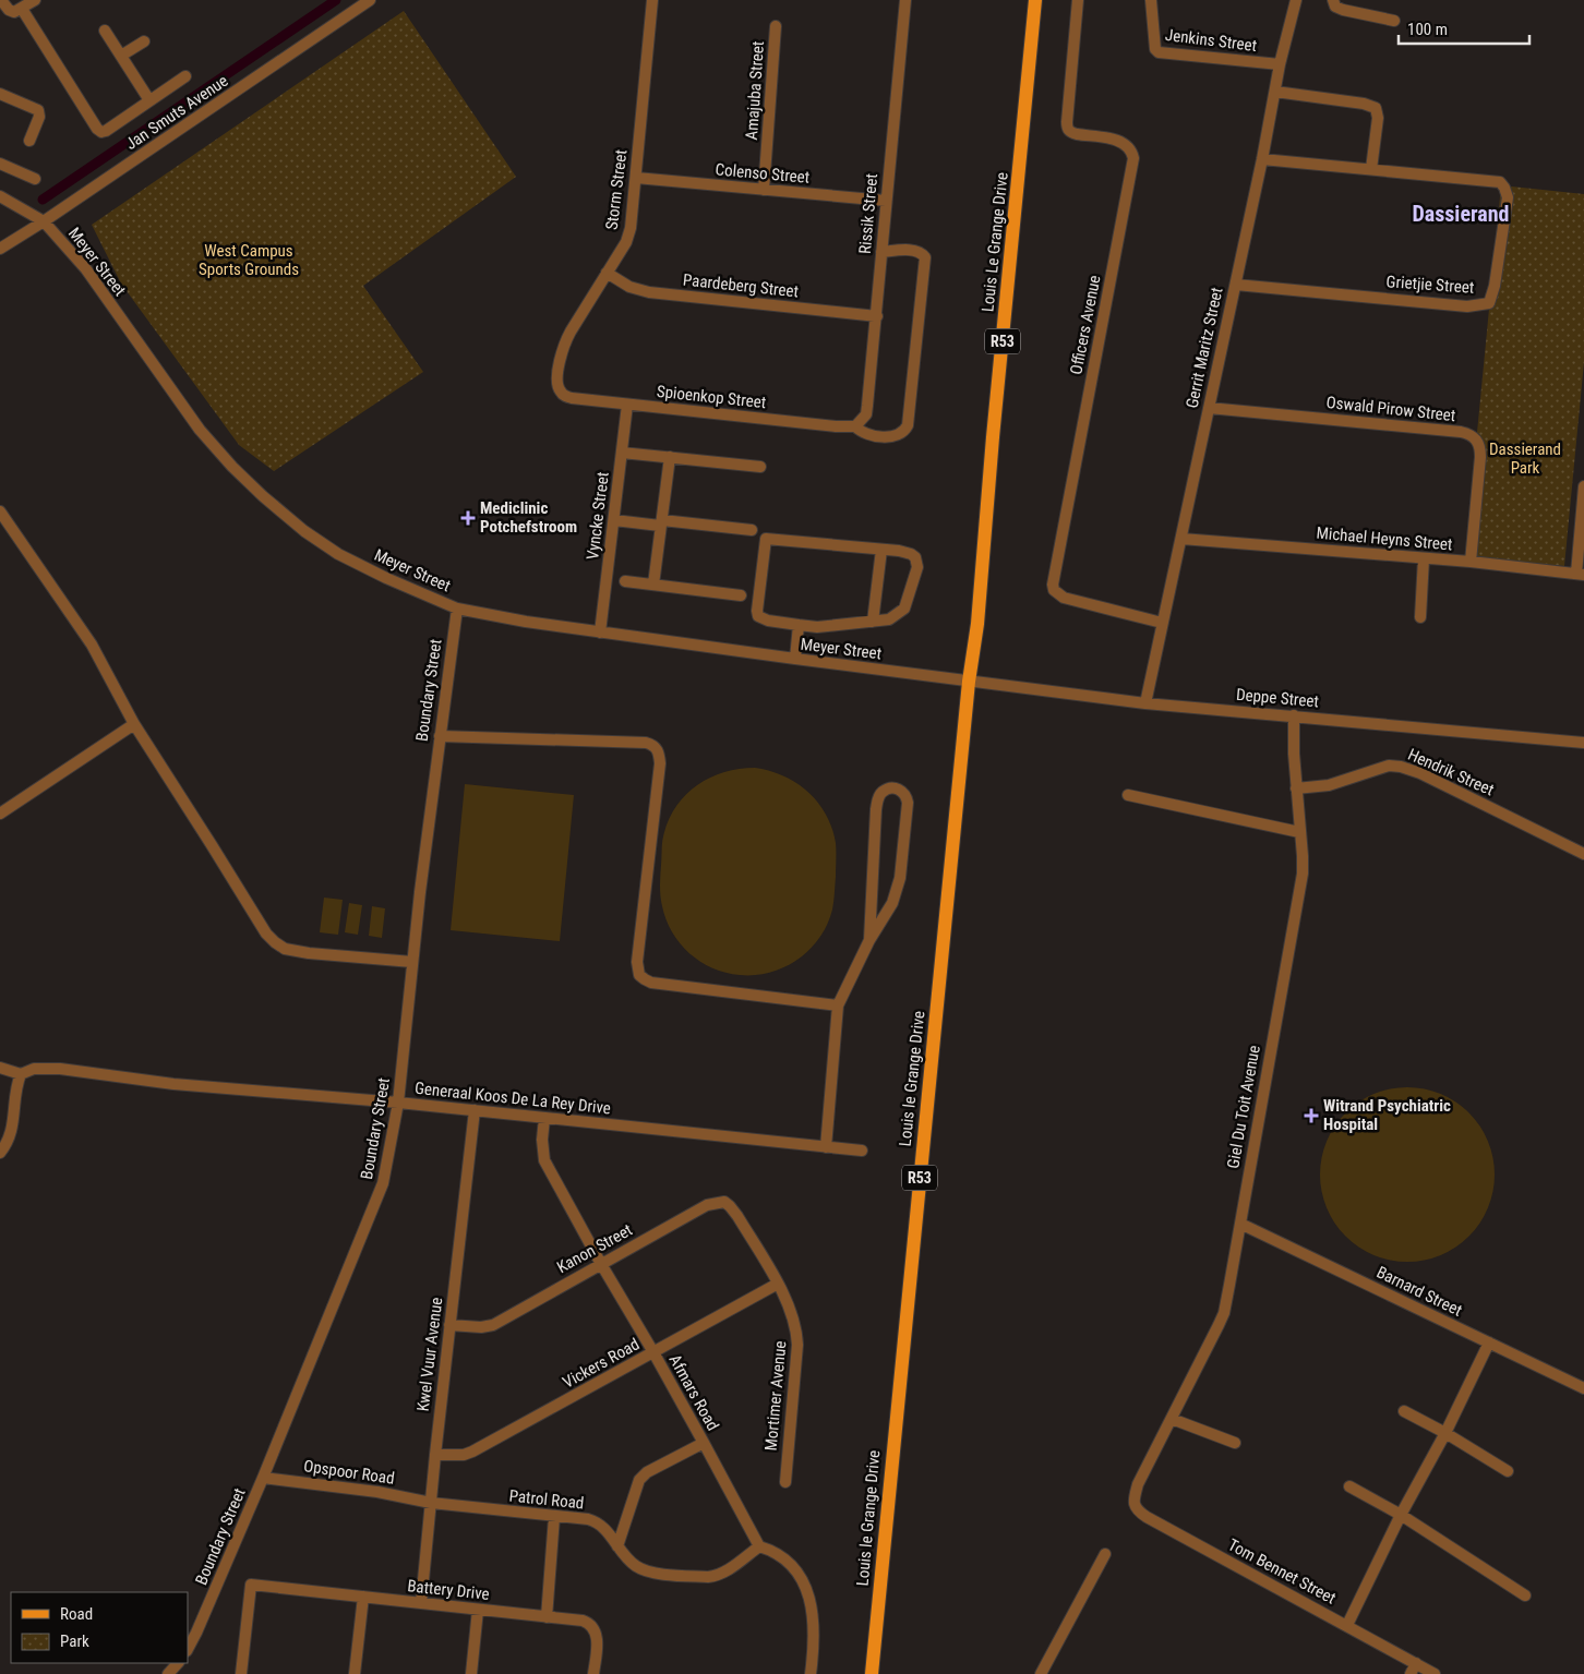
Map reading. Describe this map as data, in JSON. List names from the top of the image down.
{
  "streets": {
    "main road": ["Louis Le Grange Drive", "R53", "Louis le Grange Drive"],
    "street": [
      "Jenkins Street",
      "Amajuba Street",
      "Jan Smuts Avenue",
      "Colenso Street",
      "Storm Street",
      "Rissik Street",
      "Meyer Street",
      "Grietjie Street",
      "Paardeberg Street",
      "Officers Avenue",
      "Gerrit Maritz Street",
      "Spioenkop Street",
      "Oswald Pirow Street",
      "Vyncke Street",
      "Michael Heyns Street",
      "Boundary Street",
      "Deppe Street",
      "Hendrik Street",
      "Generaal Koos De La Rey Drive",
      "Giel Du Toit Avenue",
      "Kanon Street",
      "Barnard Street",
      "Kwel Vuur Avenue",
      "Vickers Road",
      "Afmars Road",
      "Mortimer Avenue",
      "Opspoor Road",
      "Patrol Road",
      "Tom Bennet Street",
      "Battery Drive"
    ]
  },
  "crossings": [
    ["Jenkins Street", "Gerrit Maritz Street"],
    ["Amajuba Street", "Colenso Street"],
    ["Jan Smuts Avenue", "Meyer Street"],
    ["Colenso Street", "Storm Street"],
    ["Colenso Street", "Rissik Street"],
    ["Storm Street", "Paardeberg Street"],
    ["Storm Street", "Spioenkop Street"],
    ["Rissik Street", "Paardeberg Street"],
    ["Rissik Street", "Spioenkop Street"],
    ["Louis Le Grange Drive", "Meyer Street"],
    ["Louis Le Grange Drive", "Deppe Street"],
    ["Louis Le Grange Drive", "Louis le Grange Drive"],
    ["Meyer Street", "Vyncke Street"],
    ["Meyer Street", "Boundary Street"],
    ["Meyer Street", "Deppe Street"],
    ["Meyer Street", "Louis le Grange Drive"],
    ["Grietjie Street", "Gerrit Maritz Street"],
    ["Officers Avenue", "Gerrit Maritz Street"],
    ["Gerrit Maritz Street", "Oswald Pirow Street"],
    ["Gerrit Maritz Street", "Michael Heyns Street"],
    ["Gerrit Maritz Street", "Deppe Street"],
    ["Spioenkop Street", "Vyncke Street"],
    ["Oswald Pirow Street", "Michael Heyns Street"],
    ["Boundary Street", "Generaal Koos De La Rey Drive"],
    ["Boundary Street", "Opspoor Road"],
    ["Deppe Street", "Louis le Grange Drive"],
    ["Deppe Street", "Giel Du Toit Avenue"],
    ["Hendrik Street", "Giel Du Toit Avenue"],
    ["Generaal Koos De La Rey Drive", "Kwel Vuur Avenue"],
    ["Generaal Koos De La Rey Drive", "Afmars Road"],
    ["Giel Du Toit Avenue", "Barnard Street"],
    ["Giel Du Toit Avenue", "Tom Bennet Street"],
    ["Kanon Street", "Kwel Vuur Avenue"],
    ["Kanon Street", "Afmars Road"],
    ["Kanon Street", "Mortimer Avenue"],
    ["Kwel Vuur Avenue", "Vickers Road"],
    ["Kwel Vuur Avenue", "Opspoor Road"],
    ["Kwel Vuur Avenue", "Patrol Road"],
    ["Kwel Vuur Avenue", "Battery Drive"],
    ["Vickers Road", "Afmars Road"],
    ["Vickers Road", "Mortimer Avenue"],
    ["Afmars Road", "Patrol Road"],
    ["Opspoor Road", "Patrol Road"]
  ],
  "districts": ["Dassierand"],
  "parks": ["West Campus Sports Grounds", "Dassierand Park"],
  "places": {
    "health": ["Mediclinic Potchefstroom", "Witrand Psychiatric Hospital"]
  },
  "legend": ["Road", "Park"],
  "scale_bar": "100 m"
}
